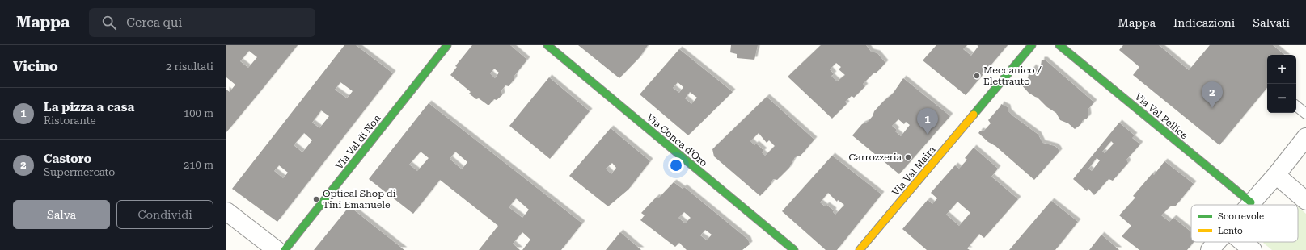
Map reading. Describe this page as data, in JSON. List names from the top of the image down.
{
  "streets": {
    "street": [
      "Via Val Pellice",
      "Via Conca d'Oro",
      "Via Val di Non",
      "Via Val Maira"
    ]
  },
  "places": ["Meccanico / Elettrauto", "Carrozzeria", "Optical Shop di Tini Emanuele"],
  "legend": ["Scorrevole", "Lento"],
  "page": {
    "header": "Mappa",
    "search": "Cerca qui",
    "nav": ["Mappa", "Indicazioni", "Salvati"],
    "heading": ["Vicino", "2 risultati"],
    "map_buttons": ["+", "−"],
    "pins": ["2", "1"],
    "list": [
      {
        "mark": "1",
        "name": "La pizza a casa",
        "note": "Ristorante",
        "value": "100 m"
      },
      {
        "mark": "2",
        "name": "Castoro",
        "note": "Supermercato",
        "value": "210 m"
      }
    ],
    "buttons": ["Salva", "Condividi"]
  }
}
